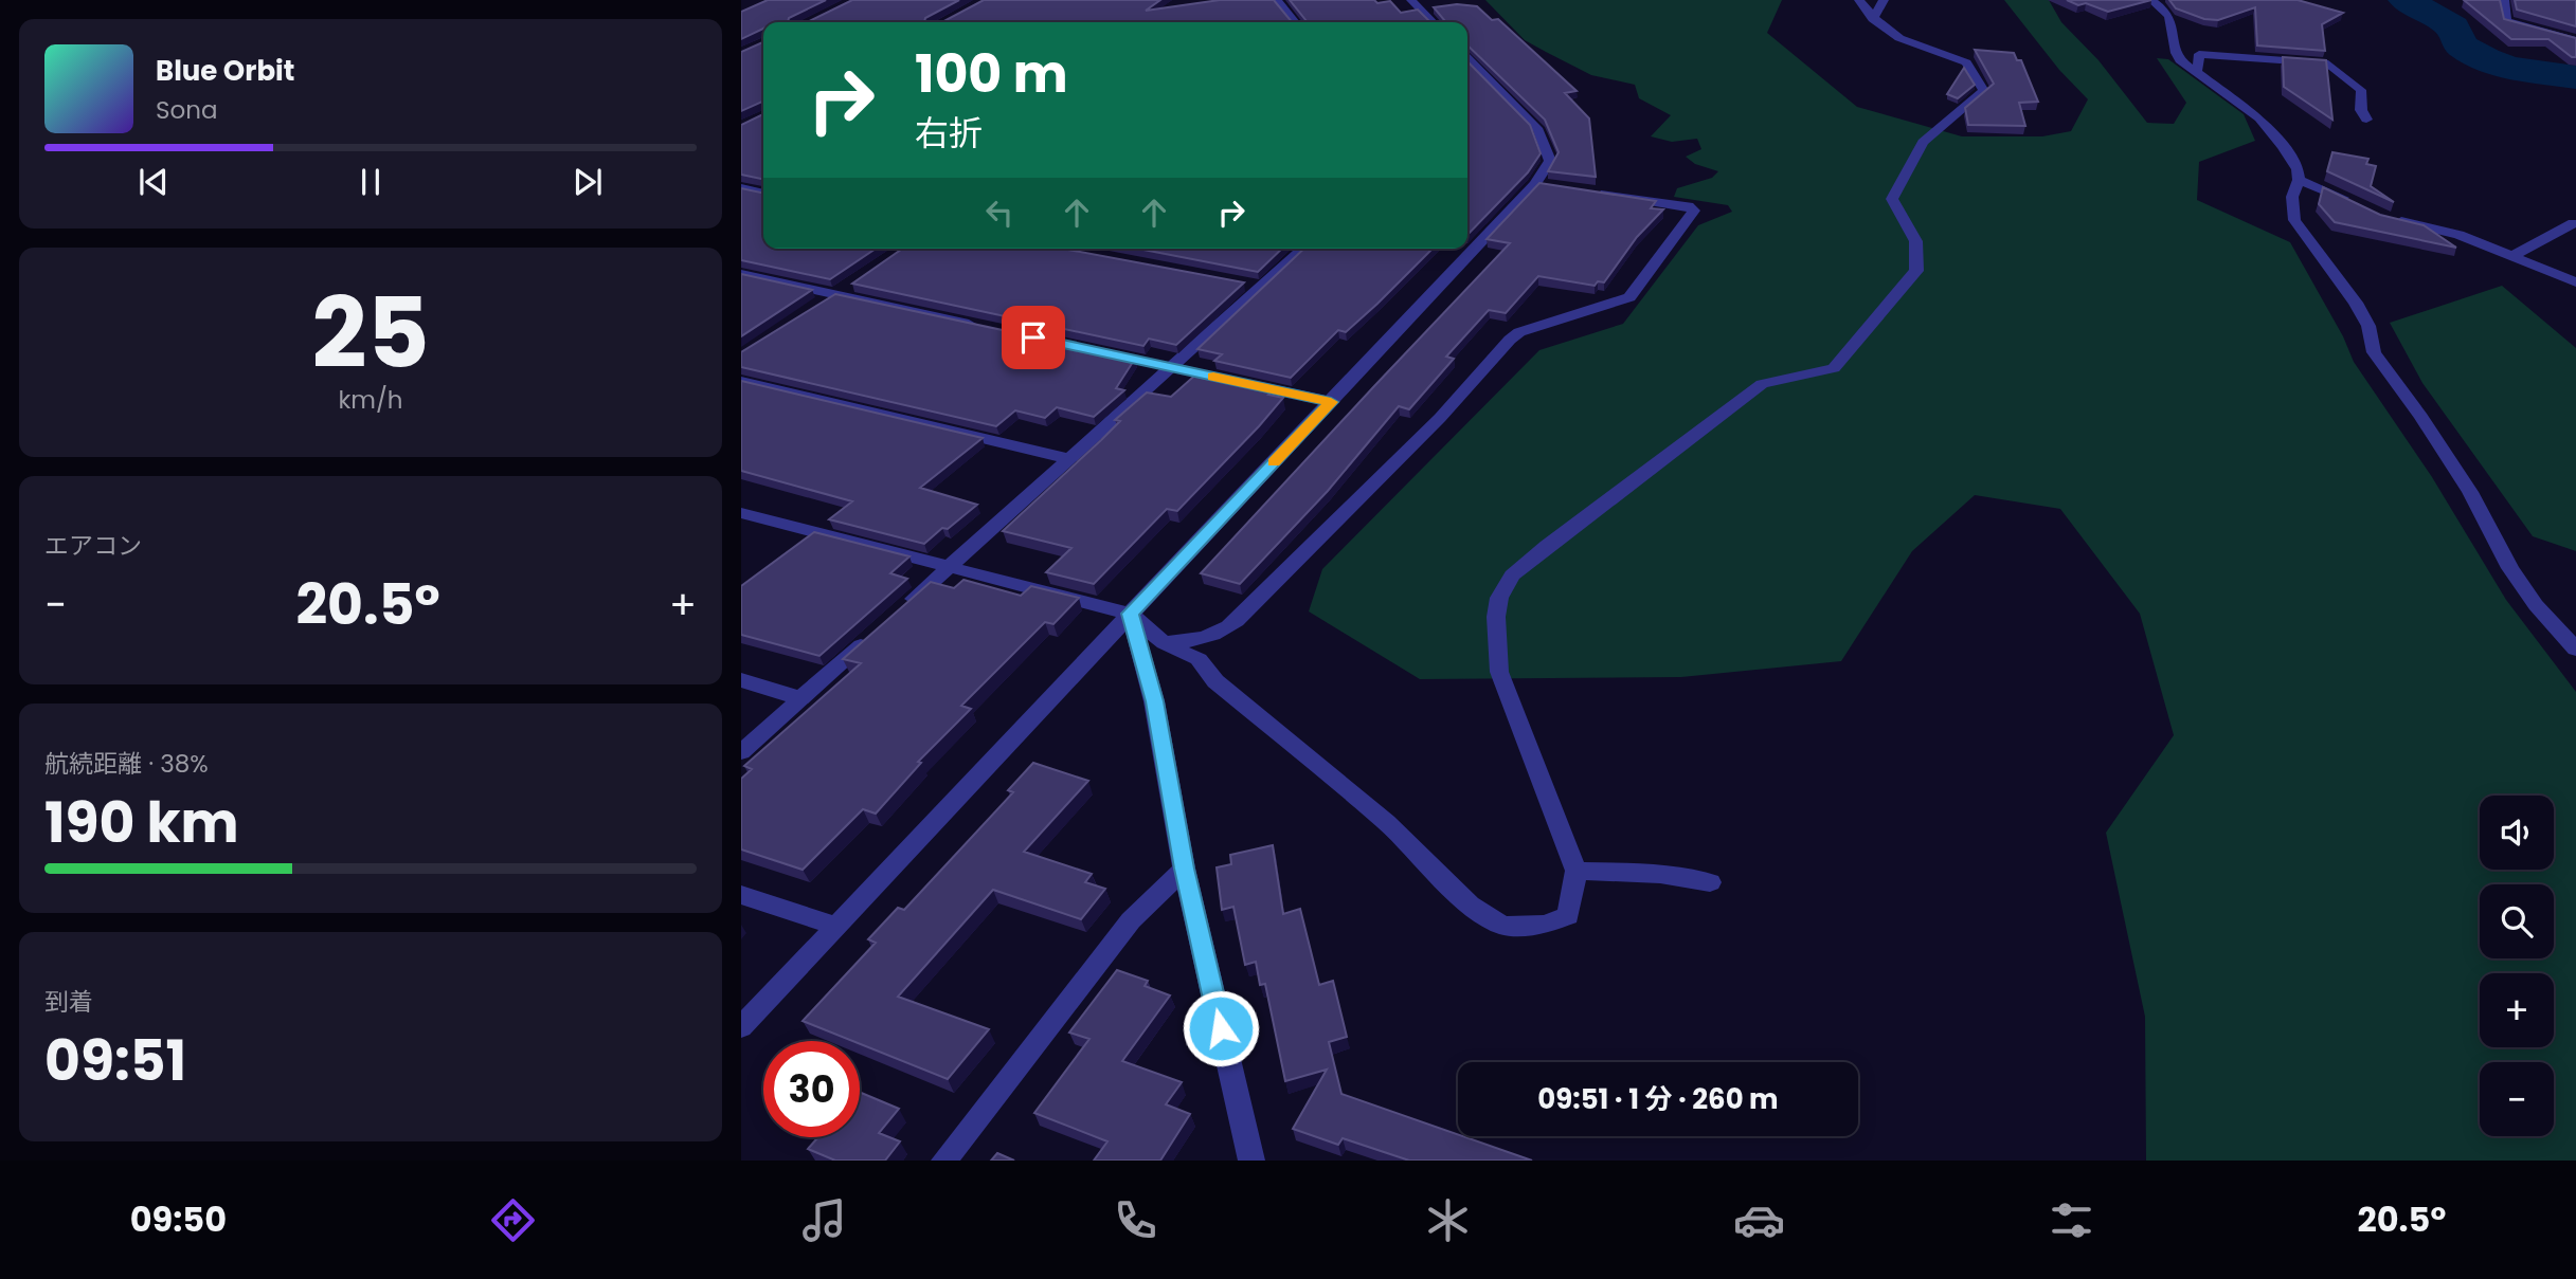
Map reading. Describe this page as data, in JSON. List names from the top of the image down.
{
  "page": {
    "turn": ["100 m", "右折"],
    "song": ["Blue Orbit", "Sona"],
    "tile": [
      ["25", "km/h"],
      "エアコン",
      ["航続距離 · 38%", "190 km"],
      ["到着", "09:51"]
    ],
    "heat": ["−", "20.5°", "+"],
    "map_buttons": ["+", "−"],
    "limit": "30",
    "trip": "09:51 · 1 分 · 260 m",
    "tabs": ["09:50", "20.5°"]
  }
}
